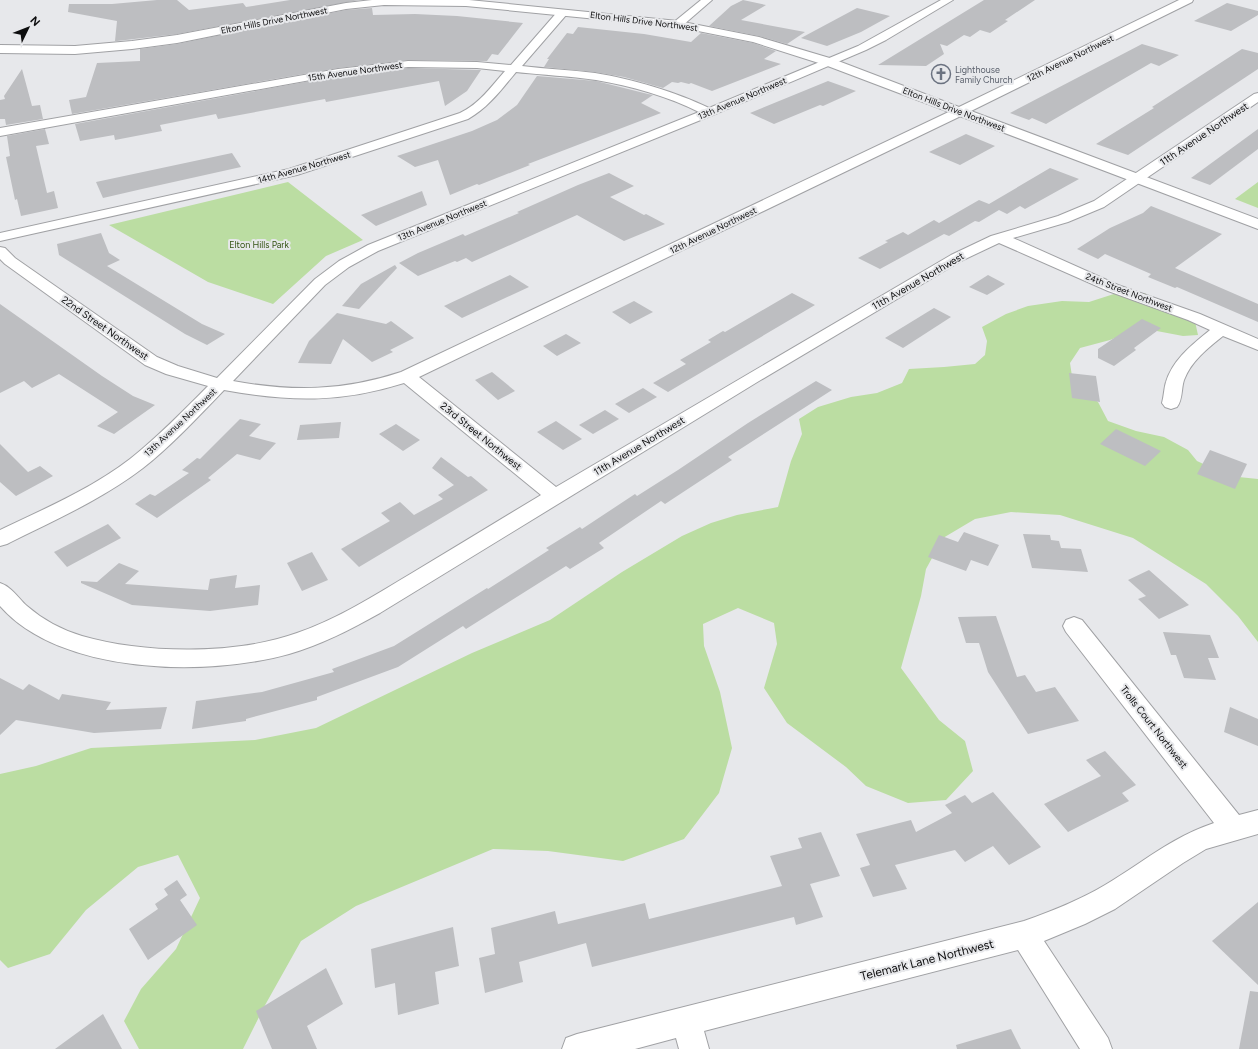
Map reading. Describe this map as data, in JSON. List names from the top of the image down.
{
  "streets": {
    "main road": ["Elton Hills Drive Northwest", "12th Avenue Northwest"],
    "street": [
      "15th Avenue Northwest",
      "13th Avenue Northwest",
      "11th Avenue Northwest",
      "14th Avenue Northwest",
      "24th Street Northwest",
      "22nd Street Northwest",
      "23rd Street Northwest",
      "Trolls Court Northwest",
      "Telemark Lane Northwest"
    ]
  },
  "crossings": [
    ["Elton Hills Drive Northwest", "12th Avenue Northwest"],
    ["Elton Hills Drive Northwest", "13th Avenue Northwest"],
    ["Elton Hills Drive Northwest", "11th Avenue Northwest"],
    ["Elton Hills Drive Northwest", "14th Avenue Northwest"],
    ["12th Avenue Northwest", "13th Avenue Northwest"],
    ["12th Avenue Northwest", "22nd Street Northwest"],
    ["12th Avenue Northwest", "23rd Street Northwest"],
    ["15th Avenue Northwest", "13th Avenue Northwest"],
    ["15th Avenue Northwest", "14th Avenue Northwest"],
    ["13th Avenue Northwest", "22nd Street Northwest"],
    ["11th Avenue Northwest", "24th Street Northwest"],
    ["11th Avenue Northwest", "23rd Street Northwest"],
    ["Trolls Court Northwest", "Telemark Lane Northwest"]
  ],
  "parks": ["Elton Hills Park"],
  "places": {
    "church": ["Lighthouse Family Church"]
  },
  "north": "top right"
}
